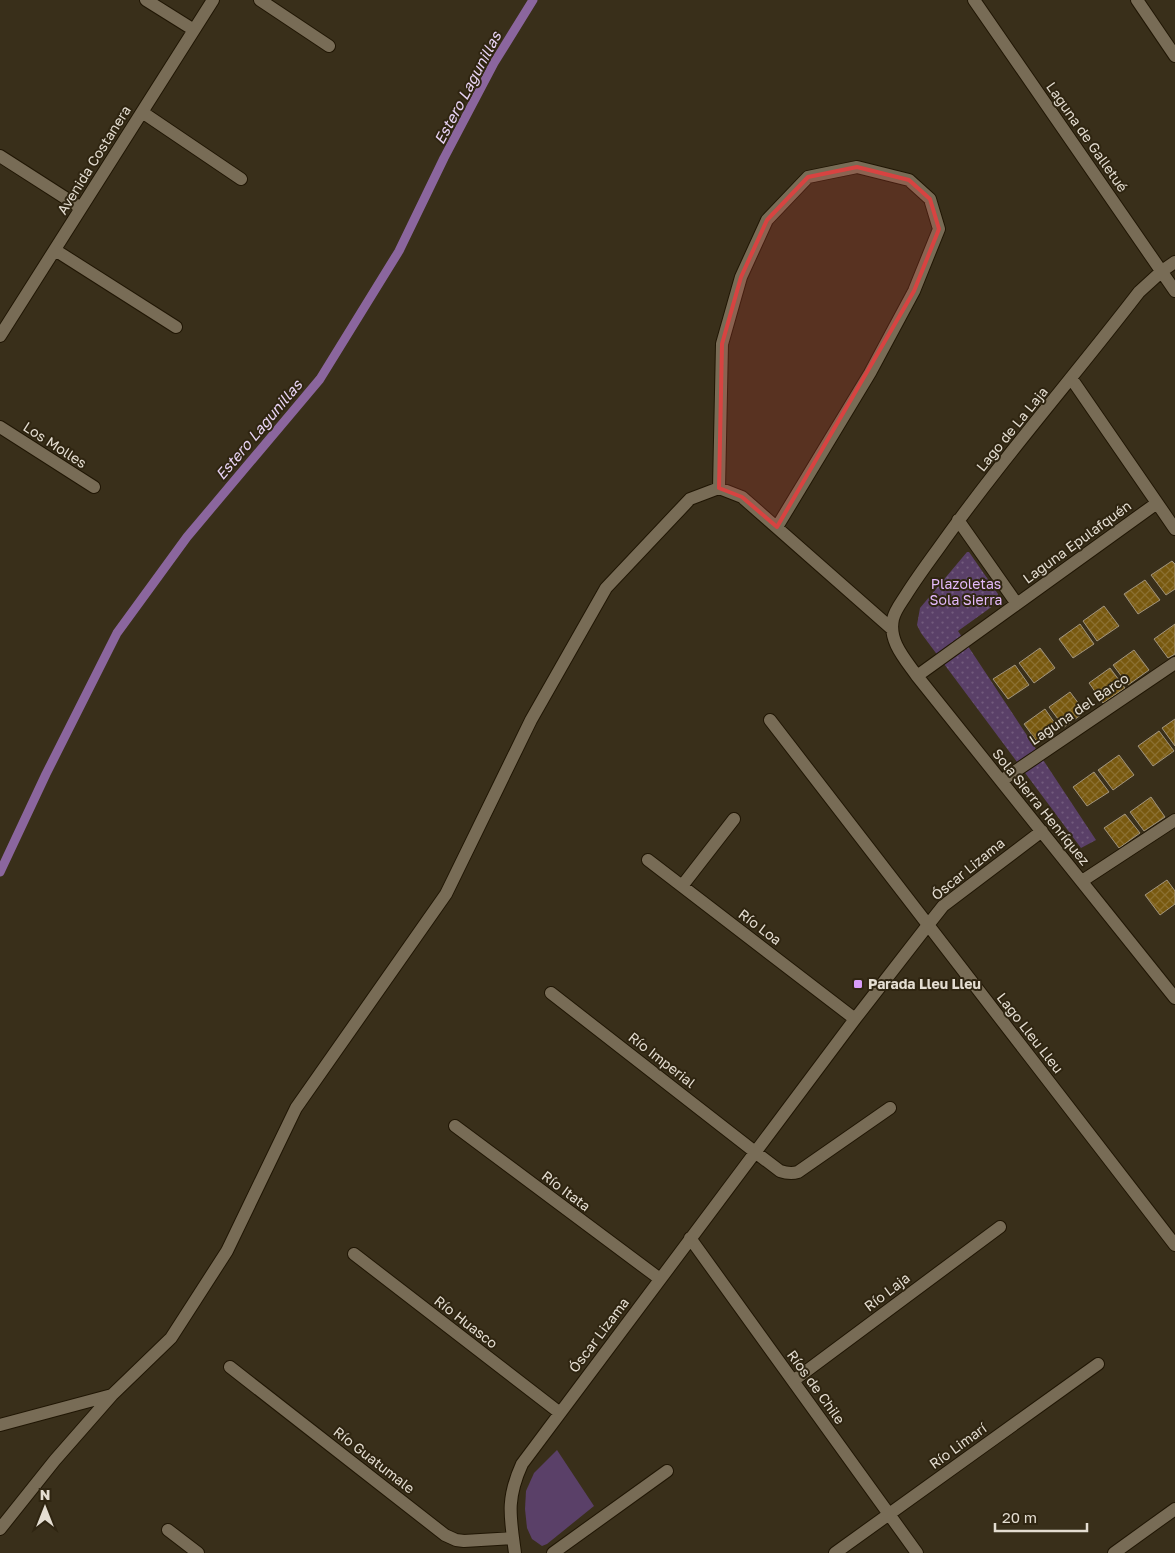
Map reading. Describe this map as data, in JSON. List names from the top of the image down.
{
  "streets": {
    "street": [
      "Laguna de Galletué",
      "Avenida Costanera",
      "Lago de La Laja",
      "Los Molles",
      "Laguna Epulafquén",
      "Laguna del Barco",
      "Sola Sierra Henríquez",
      "Óscar Lizama",
      "Río Loa",
      "Lago Lleu Lleu",
      "Río Imperial",
      "Río Itata",
      "Río Laja",
      "Río Huasco",
      "Ríos de Chile",
      "Río Limarí",
      "Río Guatumale"
    ]
  },
  "crossings": [
    ["Laguna de Galletué", "Lago de La Laja"],
    ["Lago de La Laja", "Sola Sierra Henríquez"],
    ["Laguna Epulafquén", "Sola Sierra Henríquez"],
    ["Laguna del Barco", "Sola Sierra Henríquez"],
    ["Sola Sierra Henríquez", "Óscar Lizama"],
    ["Óscar Lizama", "Río Loa"],
    ["Óscar Lizama", "Lago Lleu Lleu"],
    ["Óscar Lizama", "Río Imperial"],
    ["Óscar Lizama", "Río Itata"],
    ["Óscar Lizama", "Río Huasco"],
    ["Óscar Lizama", "Ríos de Chile"],
    ["Óscar Lizama", "Río Guatumale"],
    ["Río Laja", "Ríos de Chile"],
    ["Ríos de Chile", "Río Limarí"]
  ],
  "water": ["Estero Lagunillas"],
  "parks": ["Plazoletas Sola Sierra"],
  "places": {
    "transit": ["Parada Lleu Lleu"]
  },
  "scale_bar": "20 m",
  "north": "top"
}
